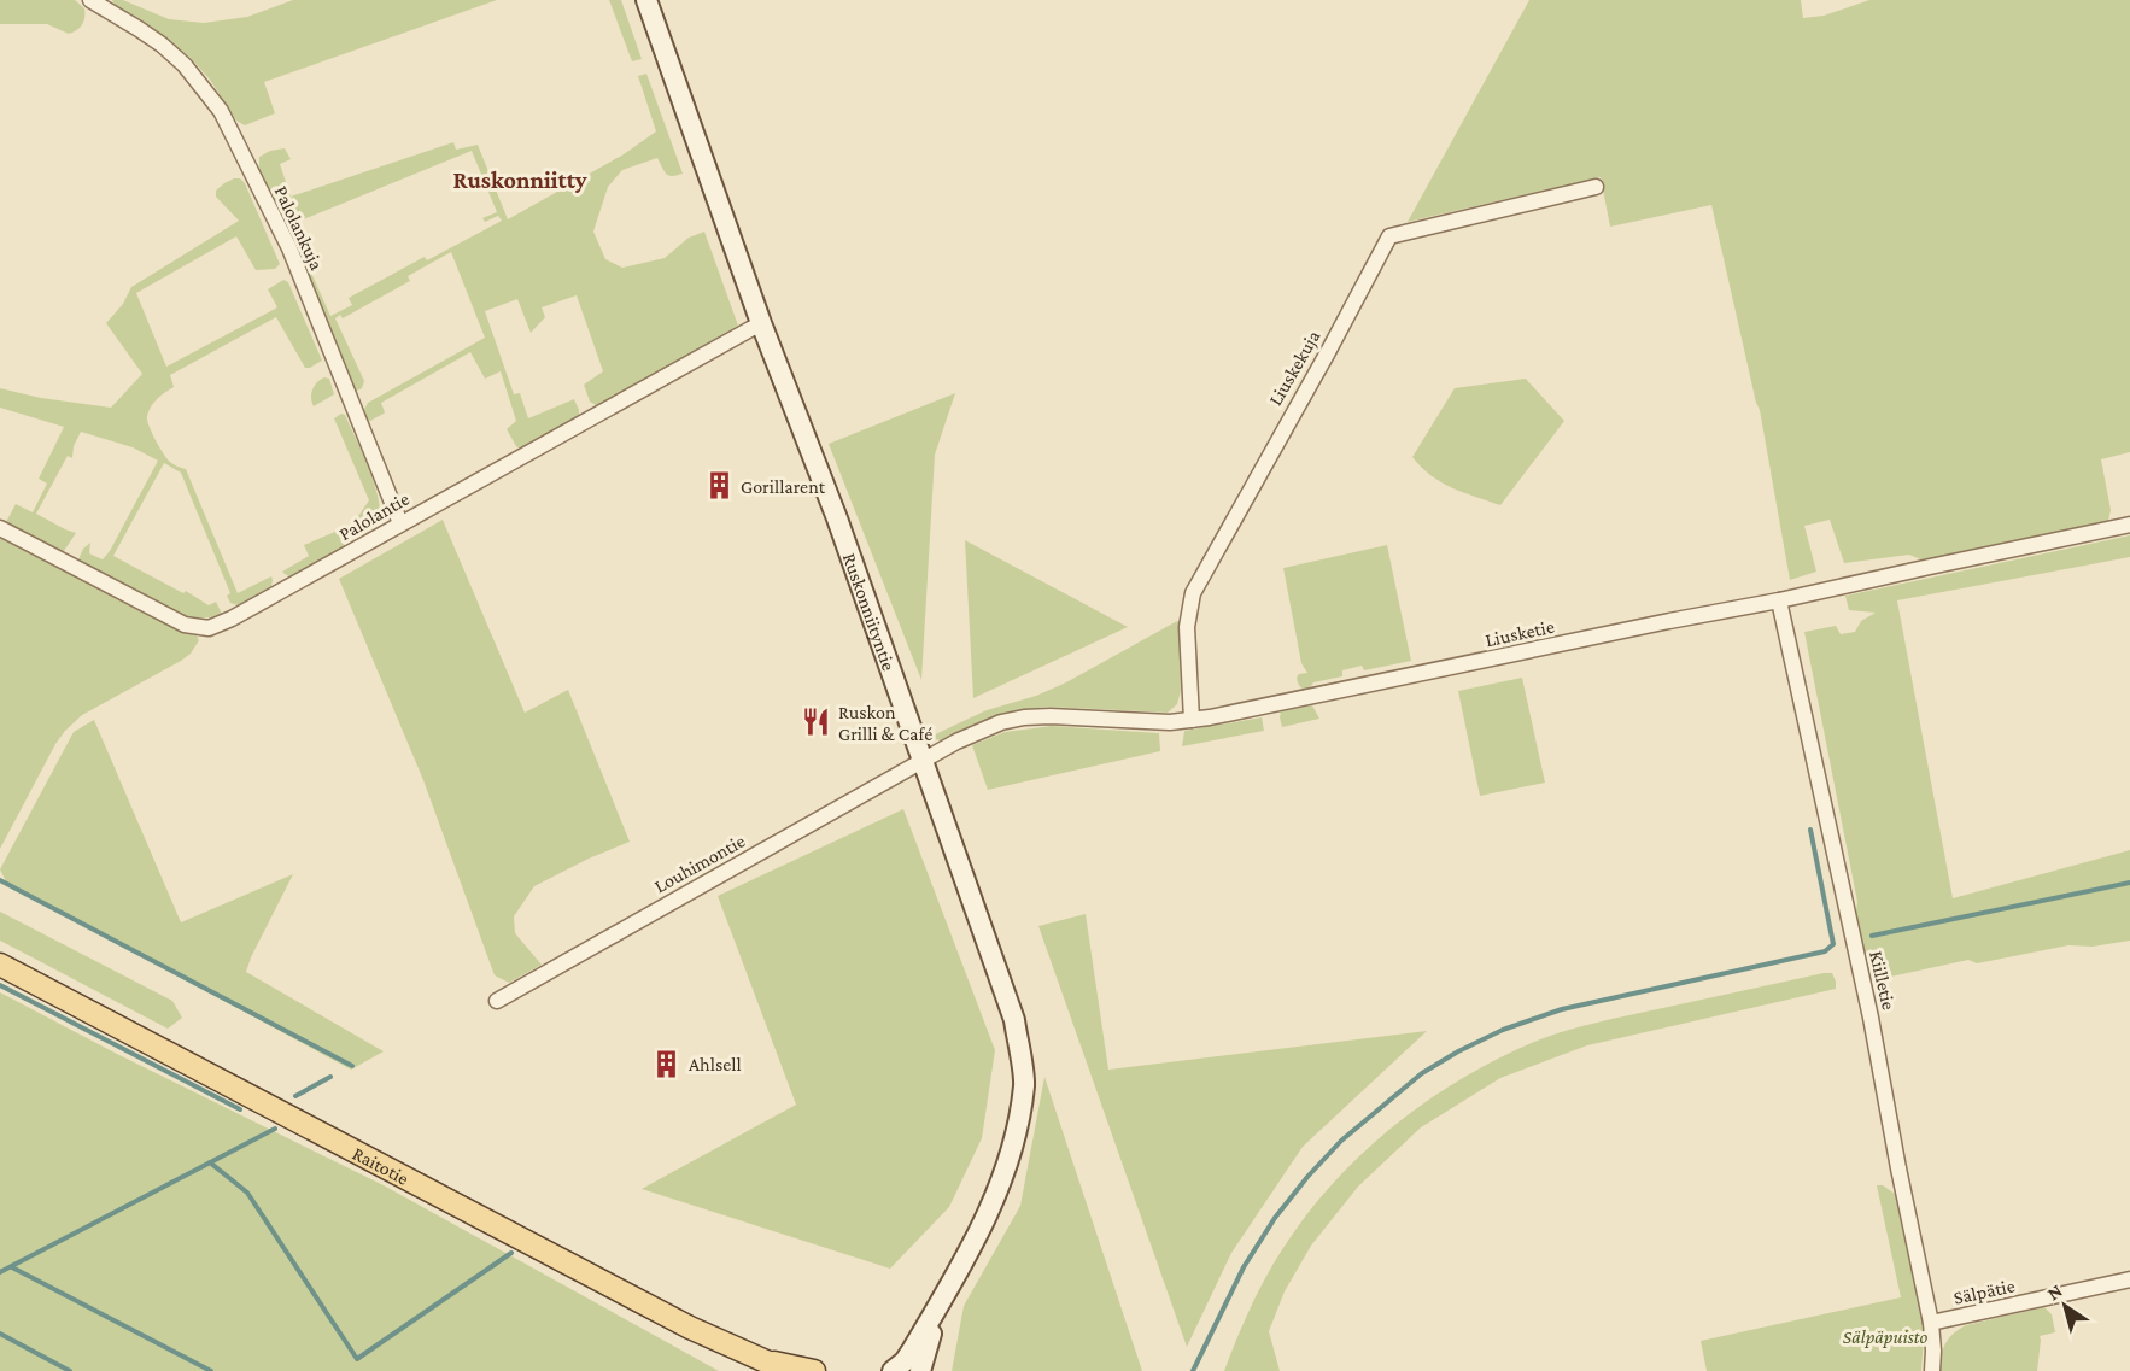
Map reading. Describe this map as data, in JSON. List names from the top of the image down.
{
  "streets": {
    "main road": ["Raitotie"],
    "street": [
      "Palolankuja",
      "Liuskekuja",
      "Palolantie",
      "Ruskonniityntie",
      "Liusketie",
      "Louhimontie",
      "Kiilletie",
      "Sälpätie"
    ]
  },
  "crossings": [
    ["Palolankuja", "Palolantie"],
    ["Liuskekuja", "Liusketie"],
    ["Palolantie", "Ruskonniityntie"],
    ["Ruskonniityntie", "Liusketie"],
    ["Ruskonniityntie", "Louhimontie"],
    ["Liusketie", "Louhimontie"],
    ["Liusketie", "Kiilletie"],
    ["Kiilletie", "Sälpätie"]
  ],
  "districts": ["Ruskonniitty"],
  "parks": ["Sälpäpuisto"],
  "places": {
    "building": ["Gorillarent", "Ahlsell"],
    "restaurant": ["Ruskon Grilli & Café"]
  },
  "north": "top left"
}
